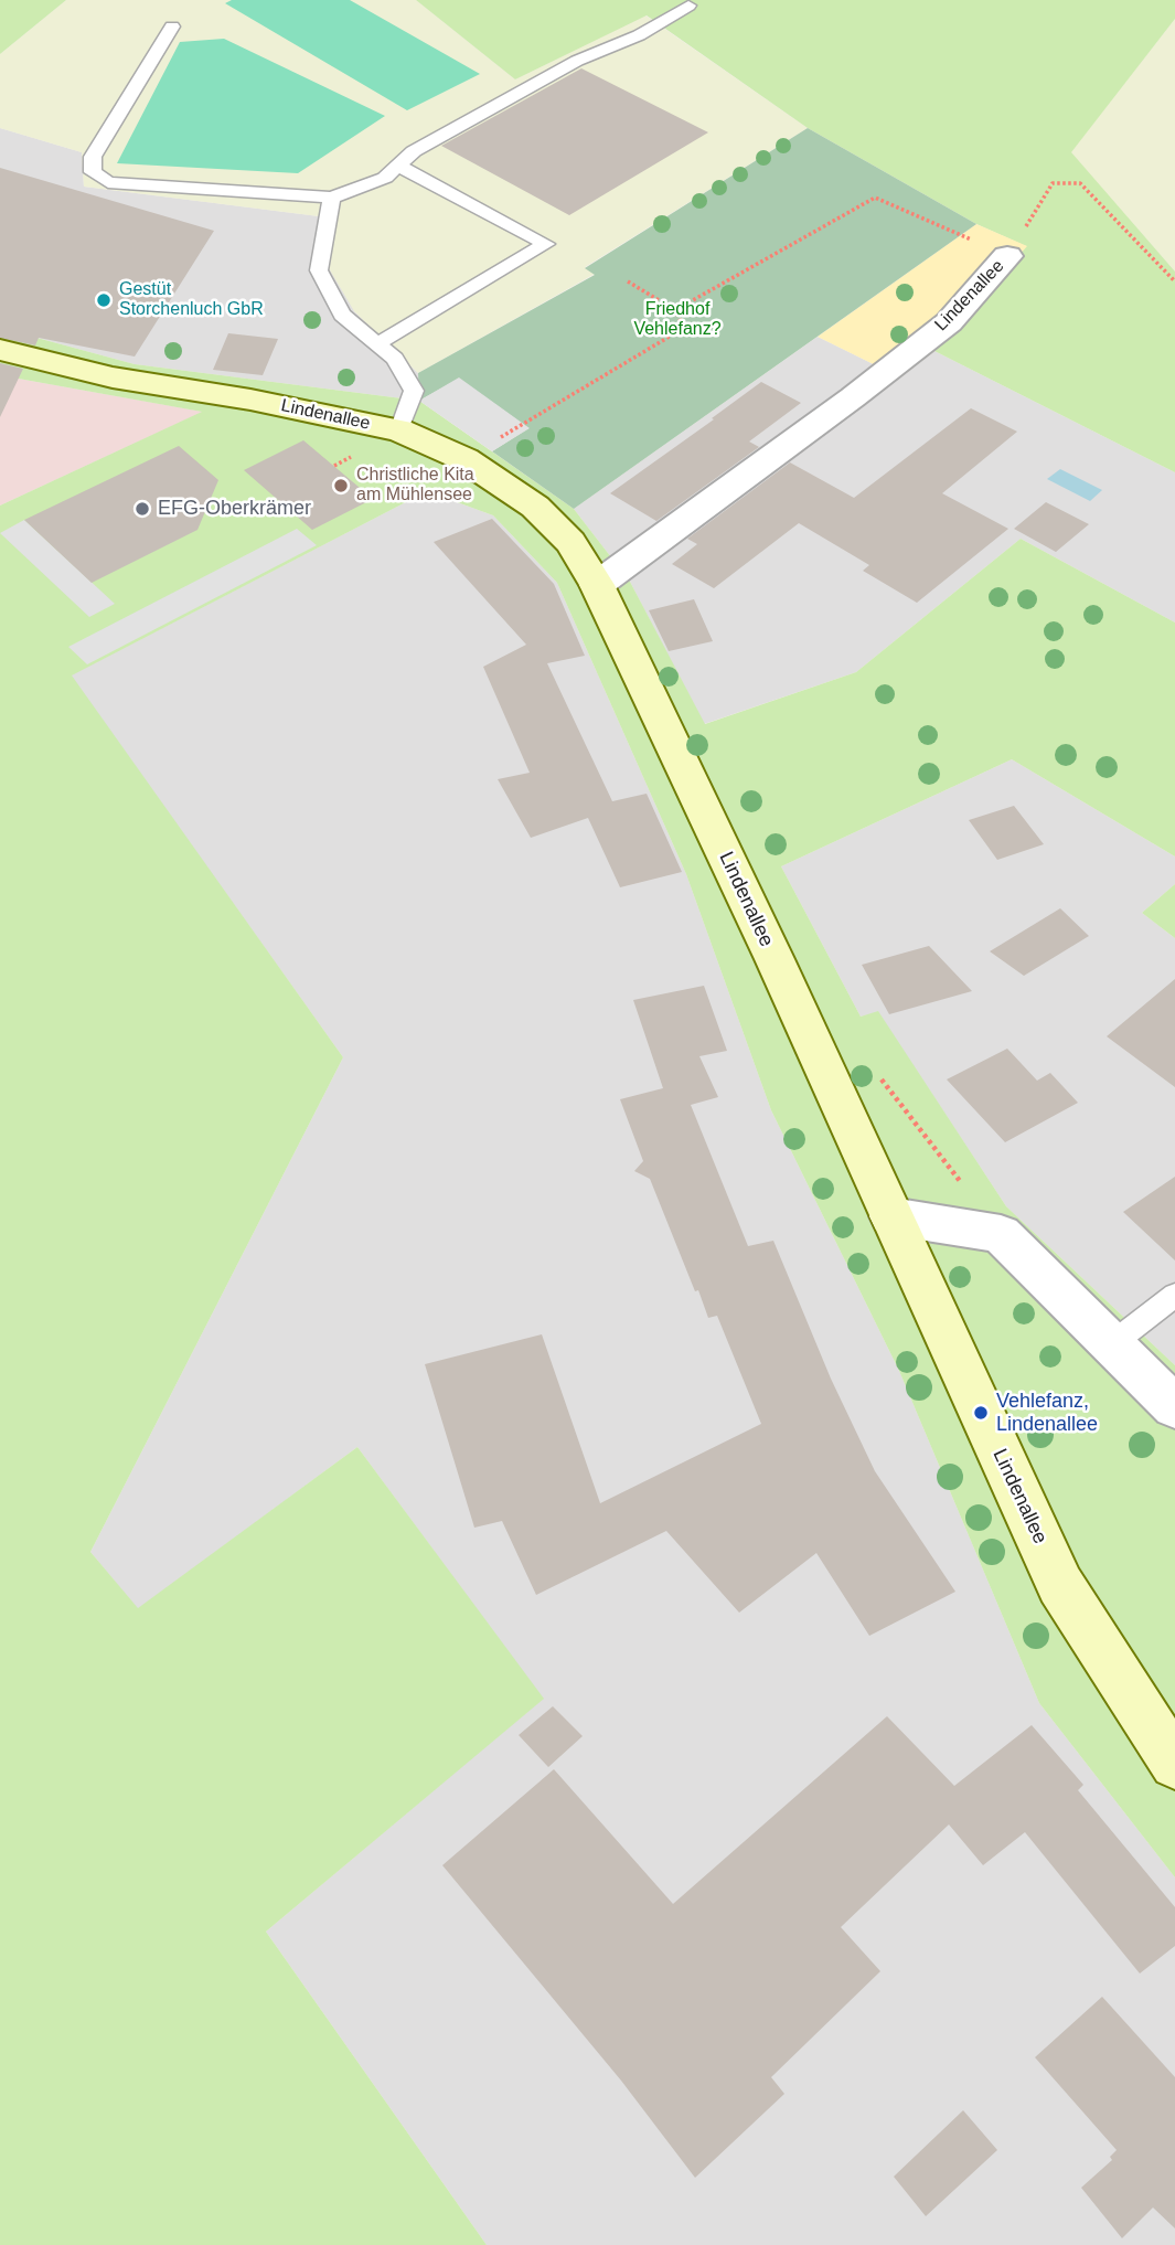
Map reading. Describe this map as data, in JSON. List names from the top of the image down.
{
  "streets": {
    "main road": ["Lindenallee"]
  },
  "parks": ["Friedhof Vehlefanz?"],
  "places": [
    "Gestüt Storchenluch GbR",
    "Christliche Kita am Mühlensee",
    "EFG-Oberkrämer",
    "Vehlefanz, Lindenallee"
  ]
}
